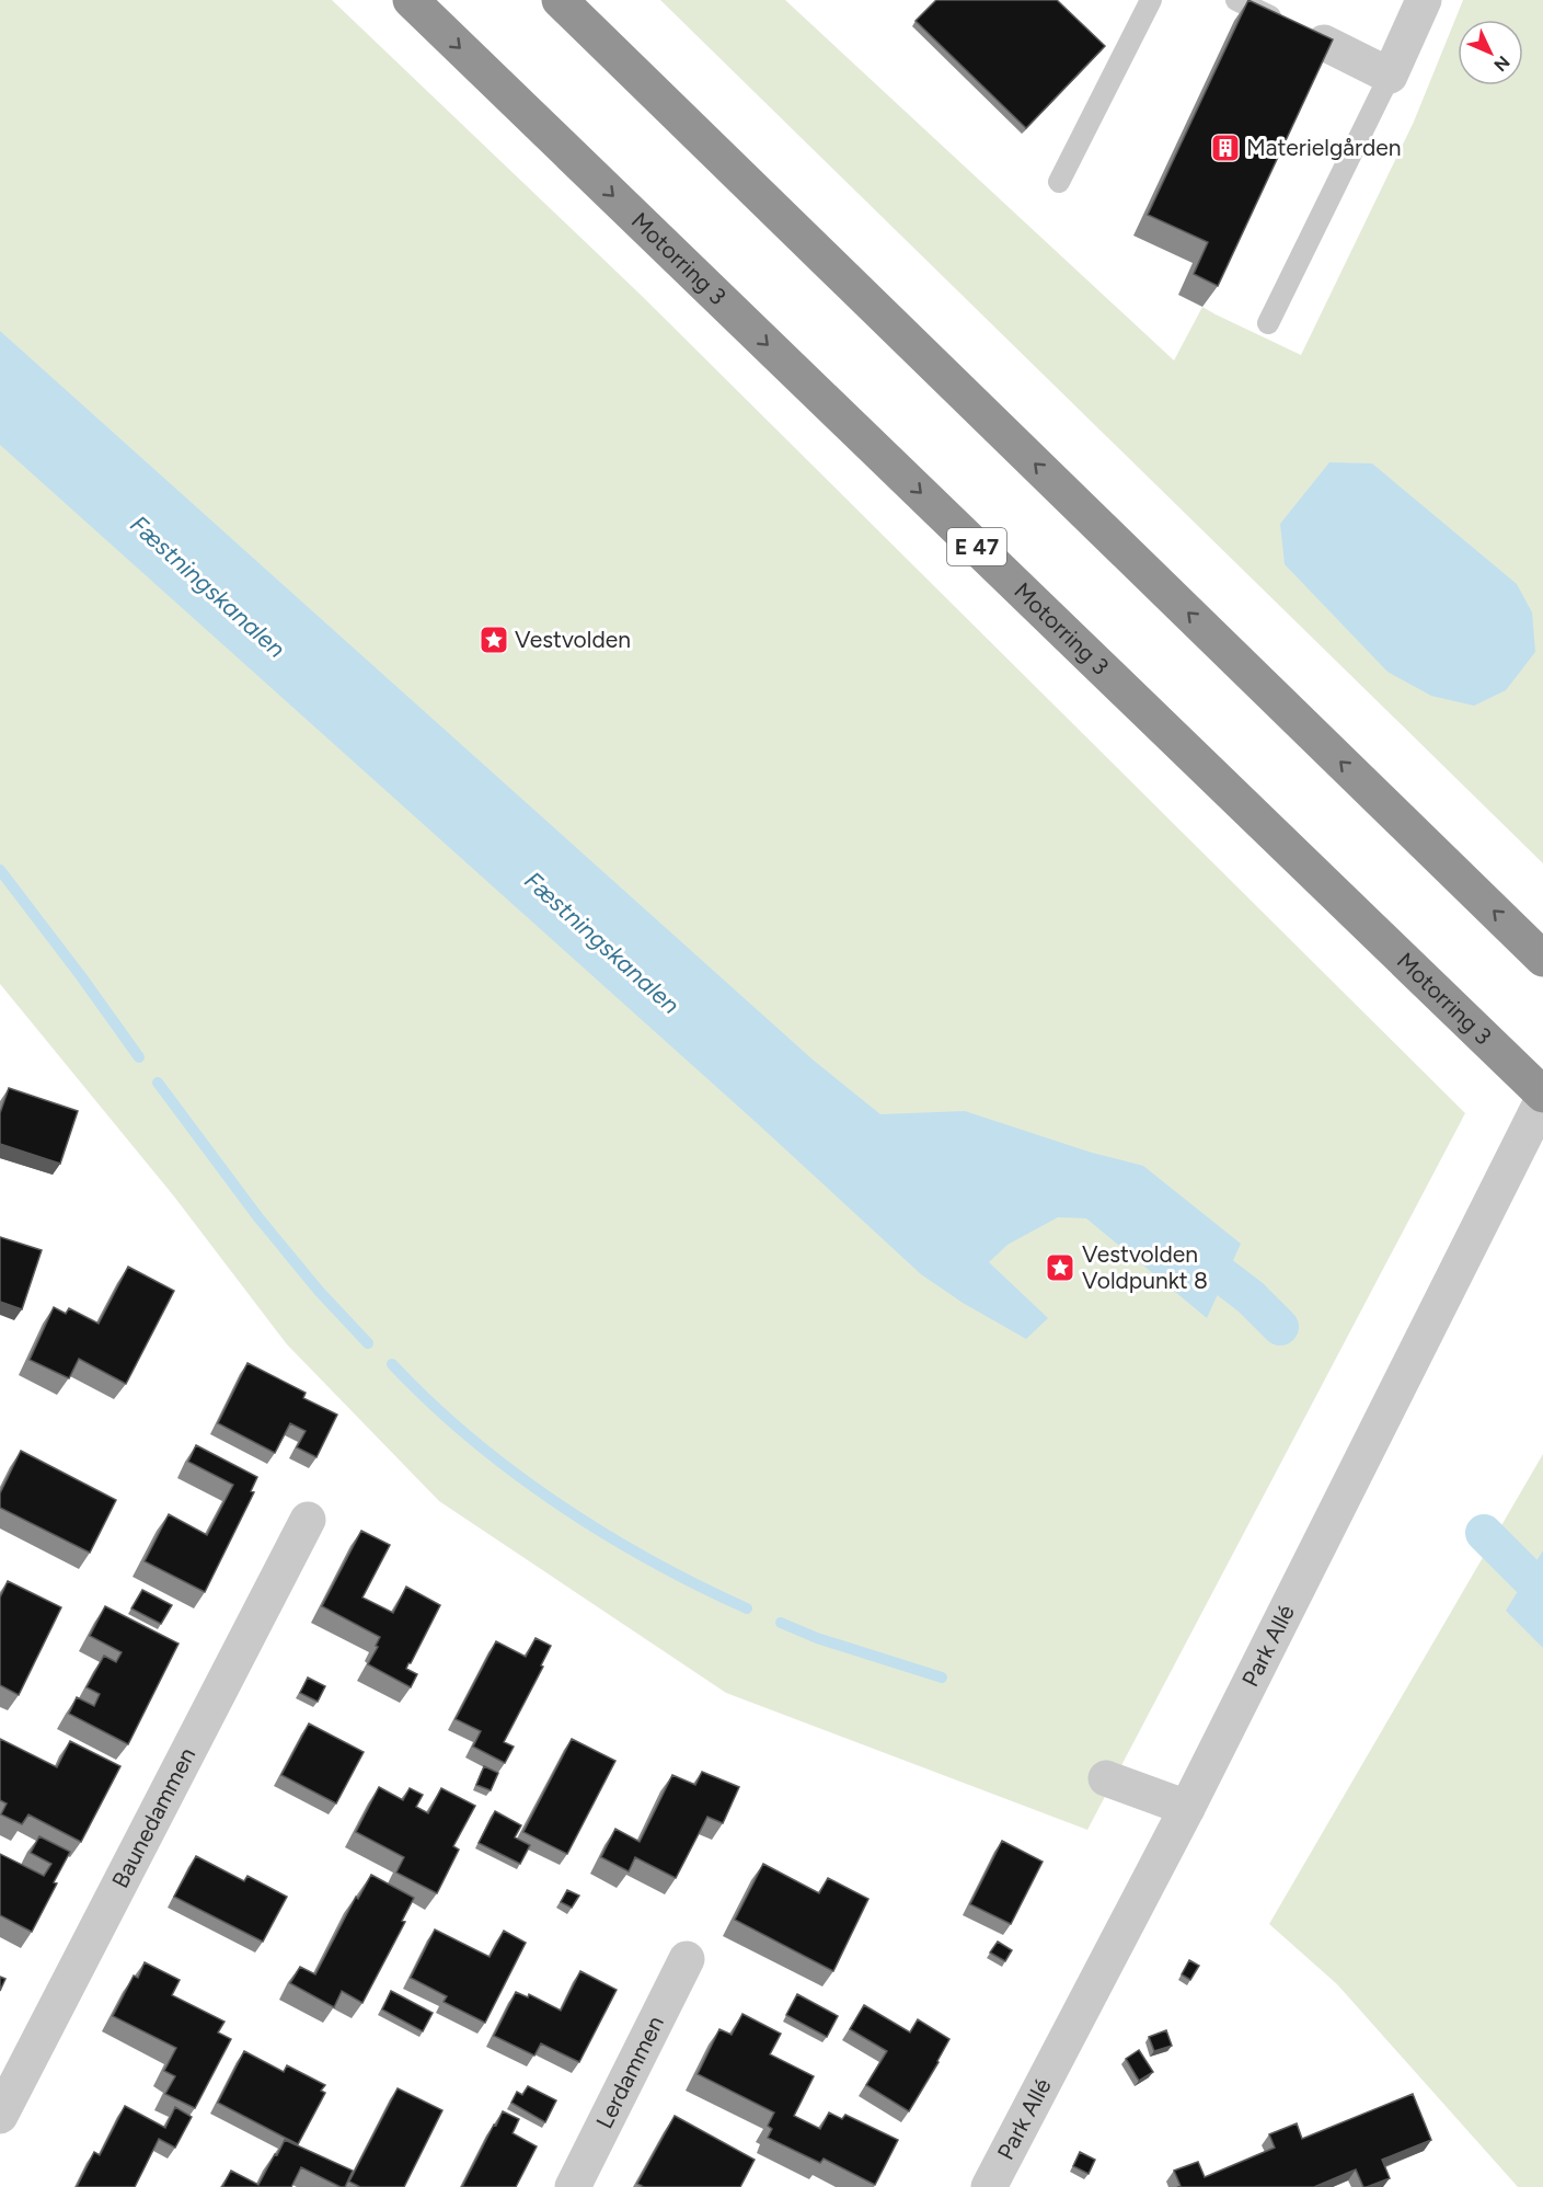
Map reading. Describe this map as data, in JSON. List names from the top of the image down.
{
  "streets": {
    "highway": ["Motorring 3", "E 47"],
    "street": ["Park Allé", "Baunedammen", "Lerdammen"]
  },
  "water": ["Fæstningskanalen"],
  "places": {
    "building": ["Materielgården"],
    "place": ["Vestvolden", "Vestvolden Voldpunkt 8"]
  },
  "north": "bottom right"
}
